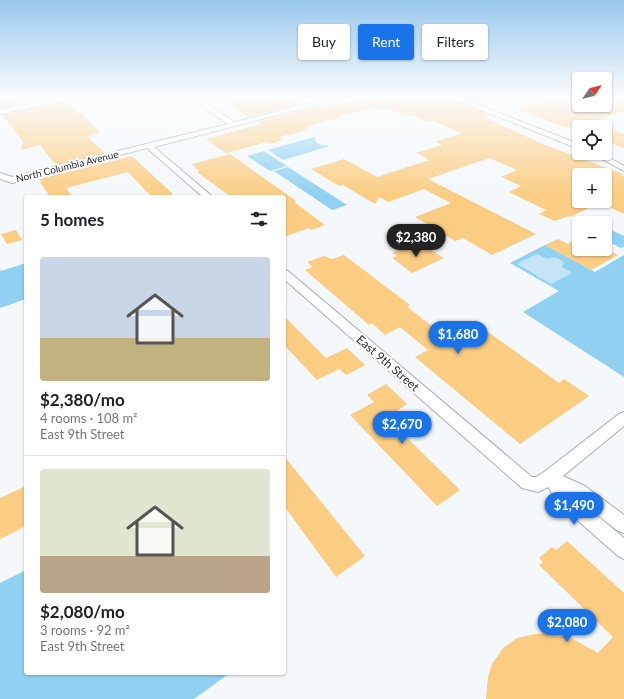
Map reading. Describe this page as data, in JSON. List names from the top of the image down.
{
  "streets": {
    "street": ["North Columbia Avenue", "East 9th Street"]
  },
  "north": "top right",
  "page": {
    "chip": ["Buy", "Rent", "Filters"],
    "map_buttons": ["+", "−"],
    "heading": "5 homes",
    "price": [
      "$2,380",
      "$1,680",
      "$2,670",
      "$1,490",
      "$2,080"
    ],
    "list": [
      {
        "name": "$2,380/mo",
        "note": "4 rooms · 108 m² · East 9th Street"
      },
      {
        "name": "$2,080/mo",
        "note": "3 rooms · 92 m² · East 9th Street"
      }
    ]
  }
}
